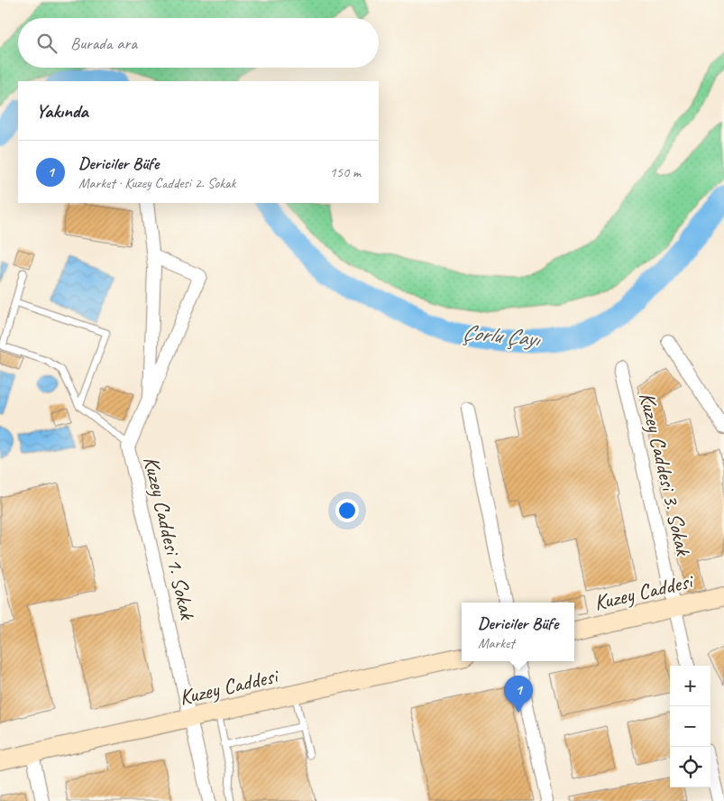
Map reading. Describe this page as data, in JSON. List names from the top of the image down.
{
  "streets": {
    "street": ["Kuzey Caddesi 3. Sokak", "Kuzey Caddesi 1. Sokak", "Kuzey Caddesi"]
  },
  "crossings": [
    ["Kuzey Caddesi 3. Sokak", "Kuzey Caddesi"],
    ["Kuzey Caddesi 1. Sokak", "Kuzey Caddesi"]
  ],
  "water": ["Çorlu Çayı"],
  "page": {
    "search": "Burada ara",
    "heading": "Yakında",
    "list": [
      {
        "mark": "1",
        "name": "Dericiler Büfe",
        "note": "Market · Kuzey Caddesi 2. Sokak",
        "value": "150 m"
      }
    ],
    "popup": ["Dericiler Büfe", "Market"],
    "map_buttons": ["+", "−"],
    "pins": "1"
  }
}
